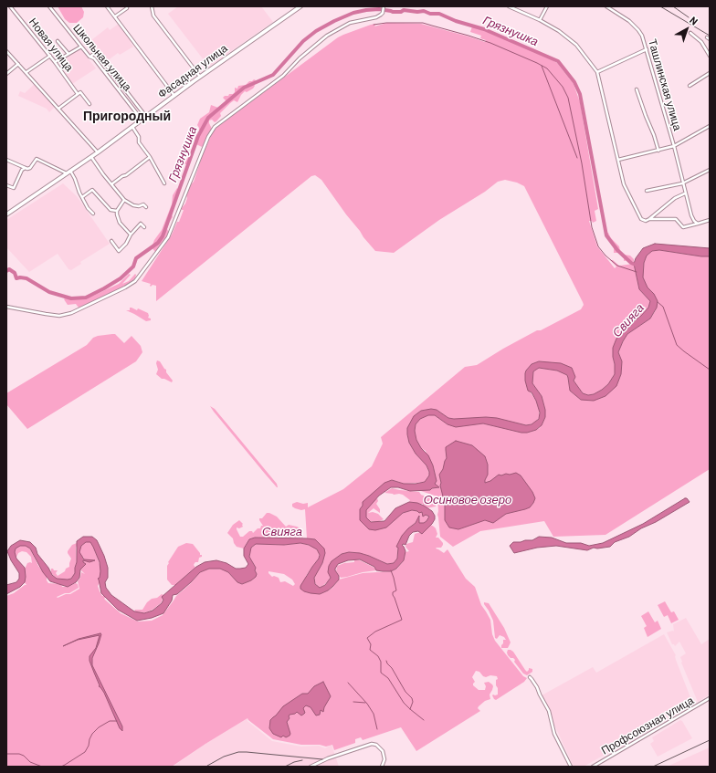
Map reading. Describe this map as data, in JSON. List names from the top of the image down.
{
  "streets": {
    "main road": ["Фасадная улица"],
    "street": [
      "Новая улица",
      "Школьная улица",
      "Ташлинская улица",
      "Профсоюзная улица"
    ]
  },
  "crossings": [
    ["Школьная улица", "Фасадная улица"]
  ],
  "districts": ["Пригородный"],
  "water": ["Грязнушка", "Свияга", "Осиновое озеро"],
  "north": "top right"
}
